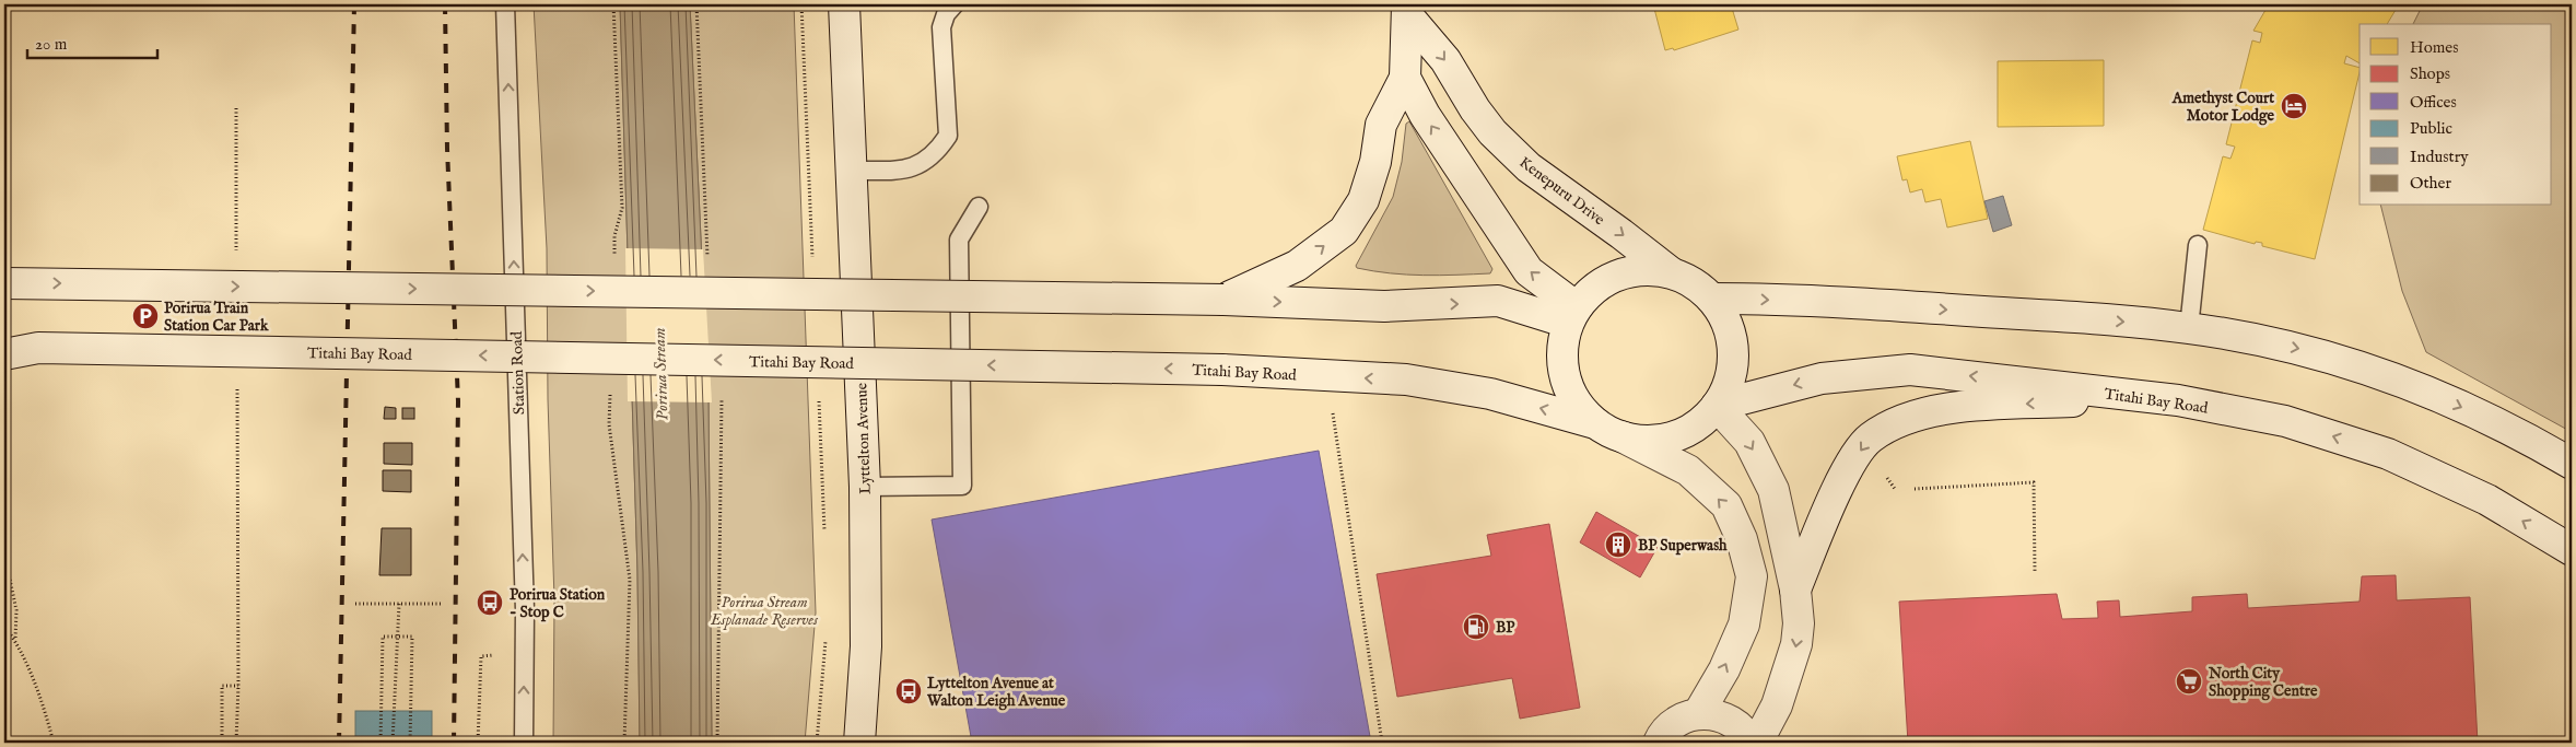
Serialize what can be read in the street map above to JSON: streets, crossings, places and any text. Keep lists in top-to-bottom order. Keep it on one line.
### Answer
{"streets":{"main road":["Kenepuru Drive","Titahi Bay Road","Lyttelton Avenue"],"lane":["Station Road"]},"crossings":[["Kenepuru Drive","Titahi Bay Road"]],"one_way":["Station Road"],"water":["Porirua Stream"],"parks":["Porirua Stream Esplanade Reserves"],"places":{"hotel":["Amethyst Court Motor Lodge"],"parking":["Porirua Train Station Car Park"],"building":["BP Superwash"],"bus stop":["Porirua Station - Stop C","Lyttelton Avenue at Walton Leigh Avenue"],"fuel station":["BP"],"supermarket":["North City Shopping Centre"]},"legend":["Homes","Shops","Offices","Public","Industry","Other"],"scale_bar":"20 m"}
